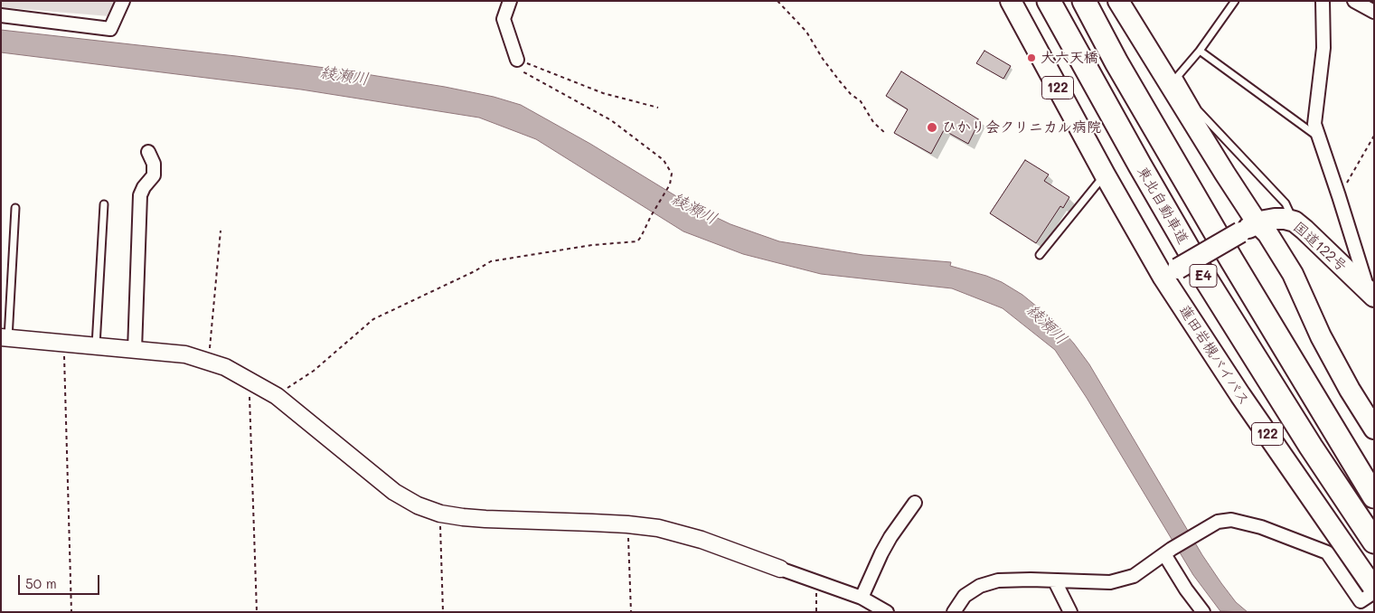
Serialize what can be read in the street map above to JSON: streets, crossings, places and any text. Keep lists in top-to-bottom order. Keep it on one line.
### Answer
{"streets":{"highway":["122","東北自動車道","国道122号","E4","蓮田岩槻バイパス"]},"water":["綾瀬川"],"places":["大六天橋","ひかり会クリニカル病院"],"scale_bar":"50 m"}
